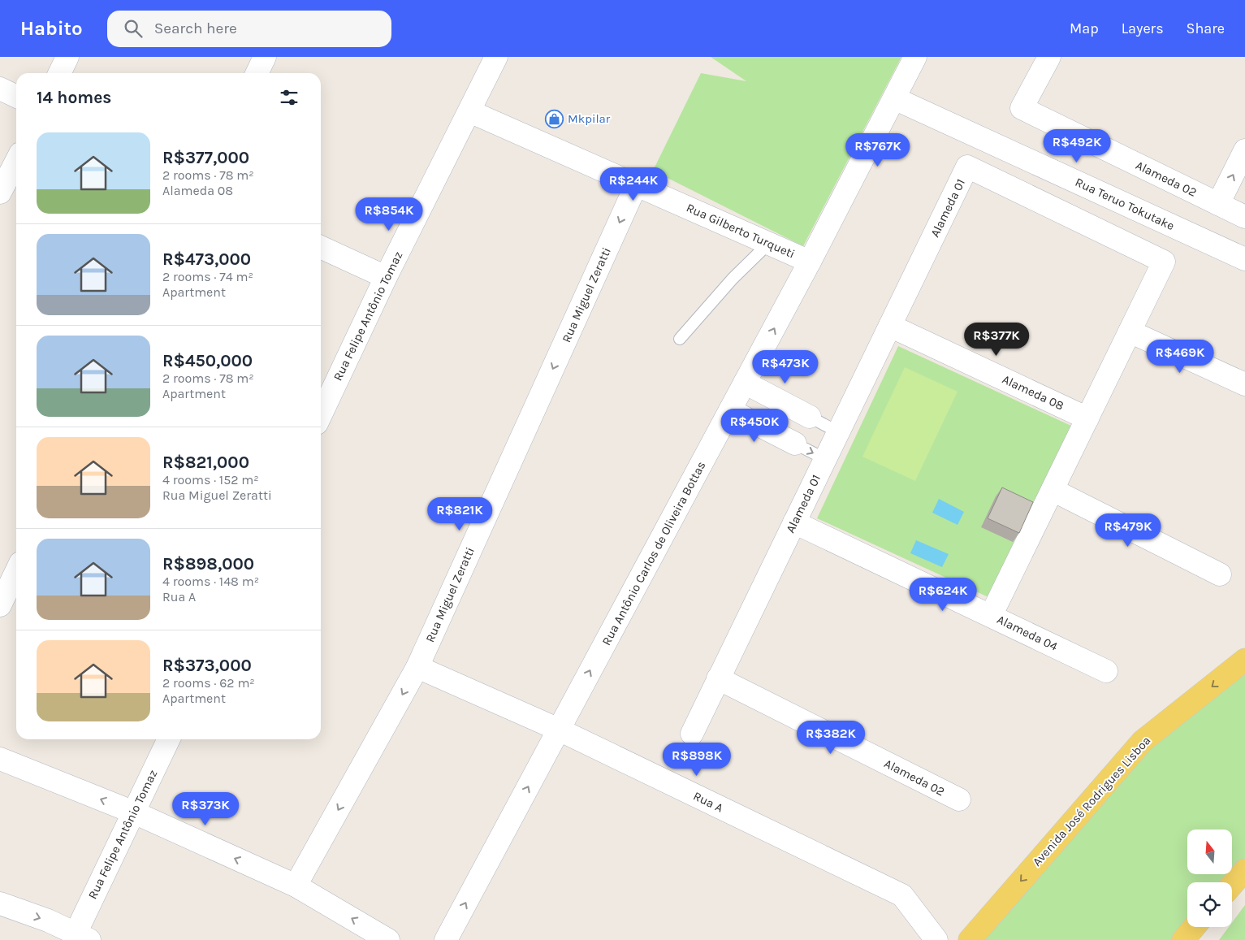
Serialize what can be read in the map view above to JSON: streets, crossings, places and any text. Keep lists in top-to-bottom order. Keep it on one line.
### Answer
{"streets":{"main road":["Avenida José Rodrigues Lisboa"],"street":["Alameda 02","Rua Teruo Tokutake","Alameda 01","Rua Gilberto Turqueti","Rua Miguel Zeratti","Rua Felipe Antônio Tomaz","Alameda 08","Rua Antônio Carlos de Oliveira Bottas","Alameda 04","Rua A"]},"crossings":[["Alameda 02","Alameda 01"],["Rua Teruo Tokutake","Rua Antônio Carlos de Oliveira Bottas"],["Alameda 01","Alameda 08"],["Alameda 01","Alameda 04"],["Rua Gilberto Turqueti","Rua Miguel Zeratti"],["Rua Gilberto Turqueti","Rua Felipe Antônio Tomaz"],["Rua Gilberto Turqueti","Rua Antônio Carlos de Oliveira Bottas"],["Rua Miguel Zeratti","Rua A"],["Rua Antônio Carlos de Oliveira Bottas","Rua A"]],"one_way":["Rua Miguel Zeratti","Rua Antônio Carlos de Oliveira Bottas","Avenida José Rodrigues Lisboa"],"places":{"shop":["Mkpilar"]},"north":"top","page":{"header":"Habito","search":"Search here","nav":["Map","Layers","Share"],"heading":"14 homes","list":[{"name":"R$377,000","note":"2 rooms · 78 m² · Alameda 08"},{"name":"R$473,000","note":"2 rooms · 74 m² · Apartment"},{"name":"R$450,000","note":"2 rooms · 78 m² · Apartment"},{"name":"R$821,000","note":"4 rooms · 152 m² · Rua Miguel Zeratti"},{"name":"R$898,000","note":"4 rooms · 148 m² · Rua A"},{"name":"R$373,000","note":"2 rooms · 62 m² · Apartment"}],"price":["R$492K","R$767K","R$244K","R$854K","R$377K","R$469K","R$473K","R$450K","R$821K","R$479K","R$624K","R$382K","R$898K","R$373K"]}}
